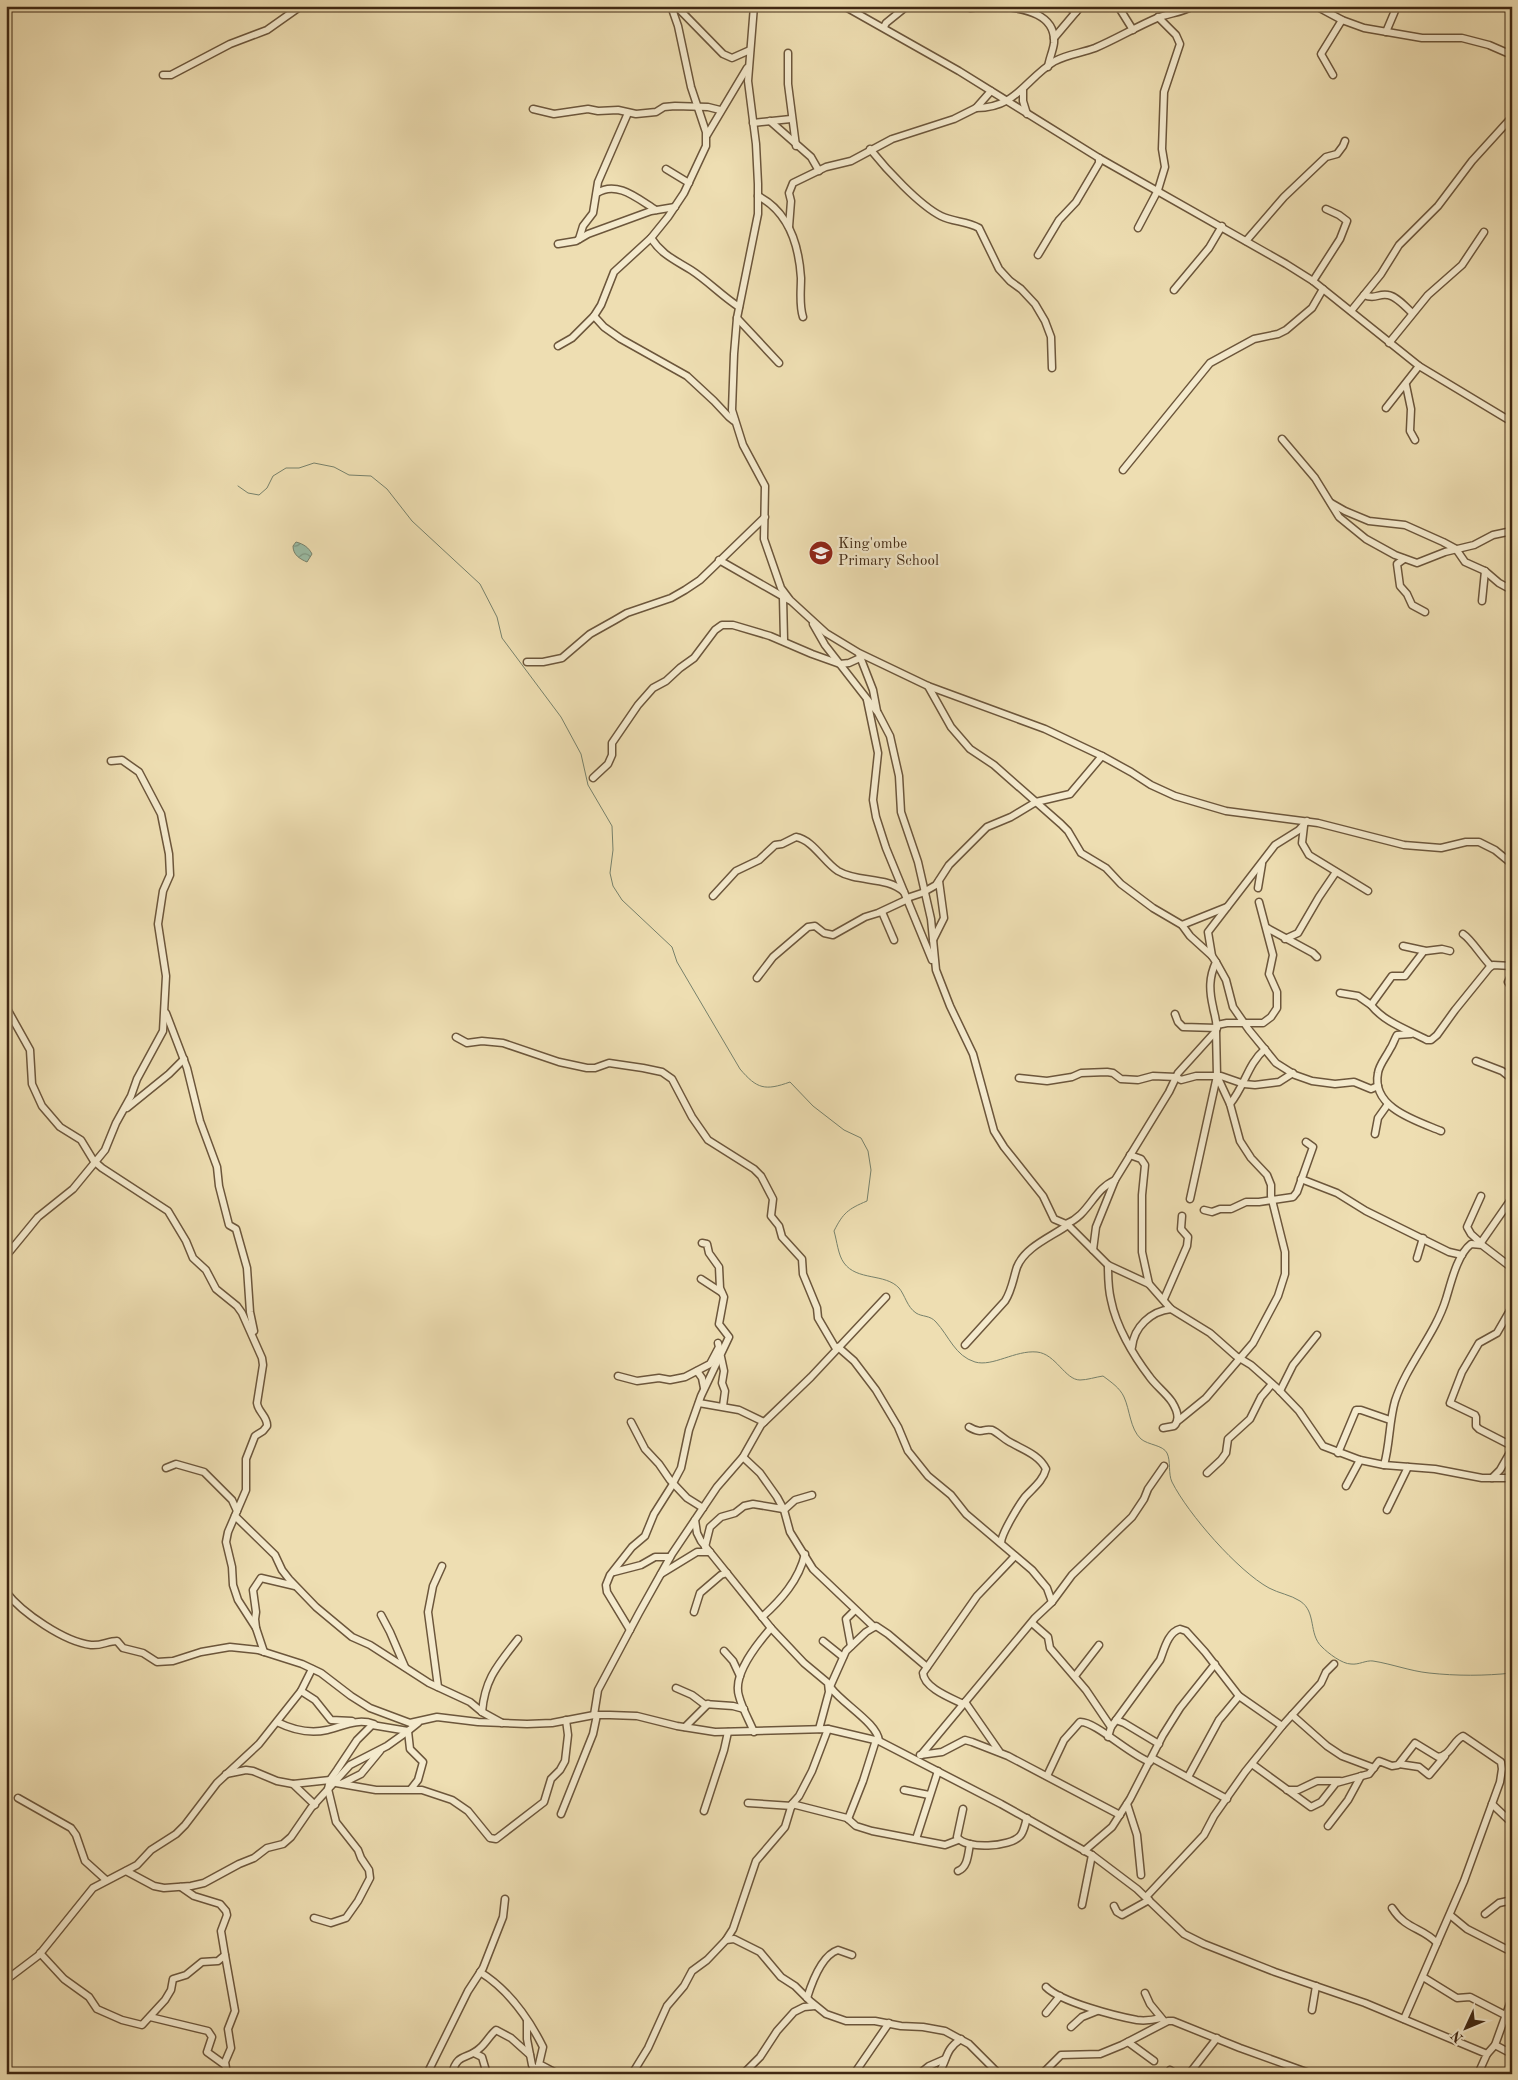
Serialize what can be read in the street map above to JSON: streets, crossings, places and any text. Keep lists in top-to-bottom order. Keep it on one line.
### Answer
{"places":{"school or university":["King'ombe Primary School"]},"north":"bottom left"}
